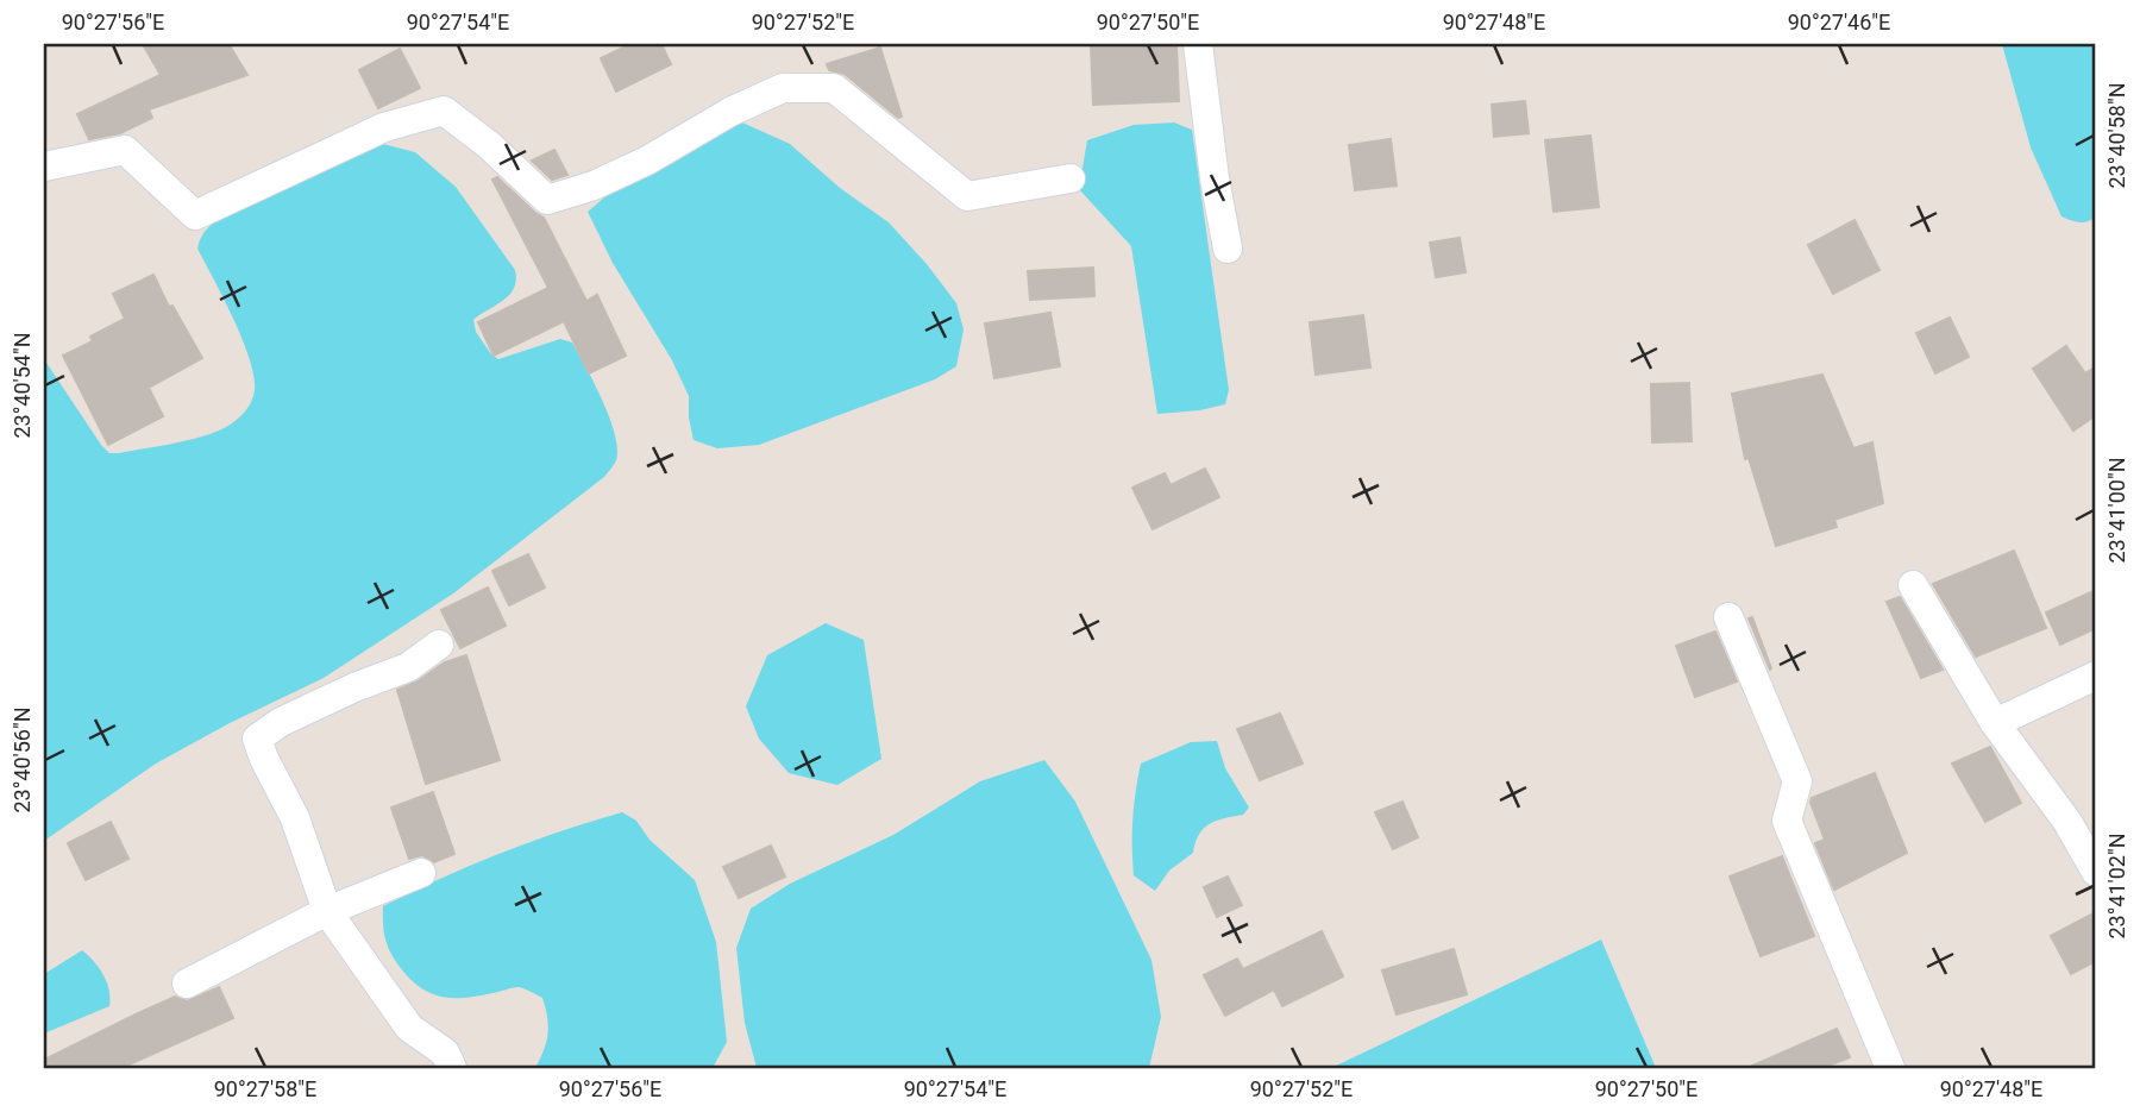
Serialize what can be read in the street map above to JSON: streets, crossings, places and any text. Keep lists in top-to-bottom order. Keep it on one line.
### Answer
{"coordinates":["90°27'56\"E","90°27'54\"E","90°27'52\"E","90°27'50\"E","90°27'48\"E","90°27'46\"E","23°40'58\"N","23°40'54\"N","23°41'00\"N","23°40'56\"N","23°41'02\"N","90°27'58\"E"]}
